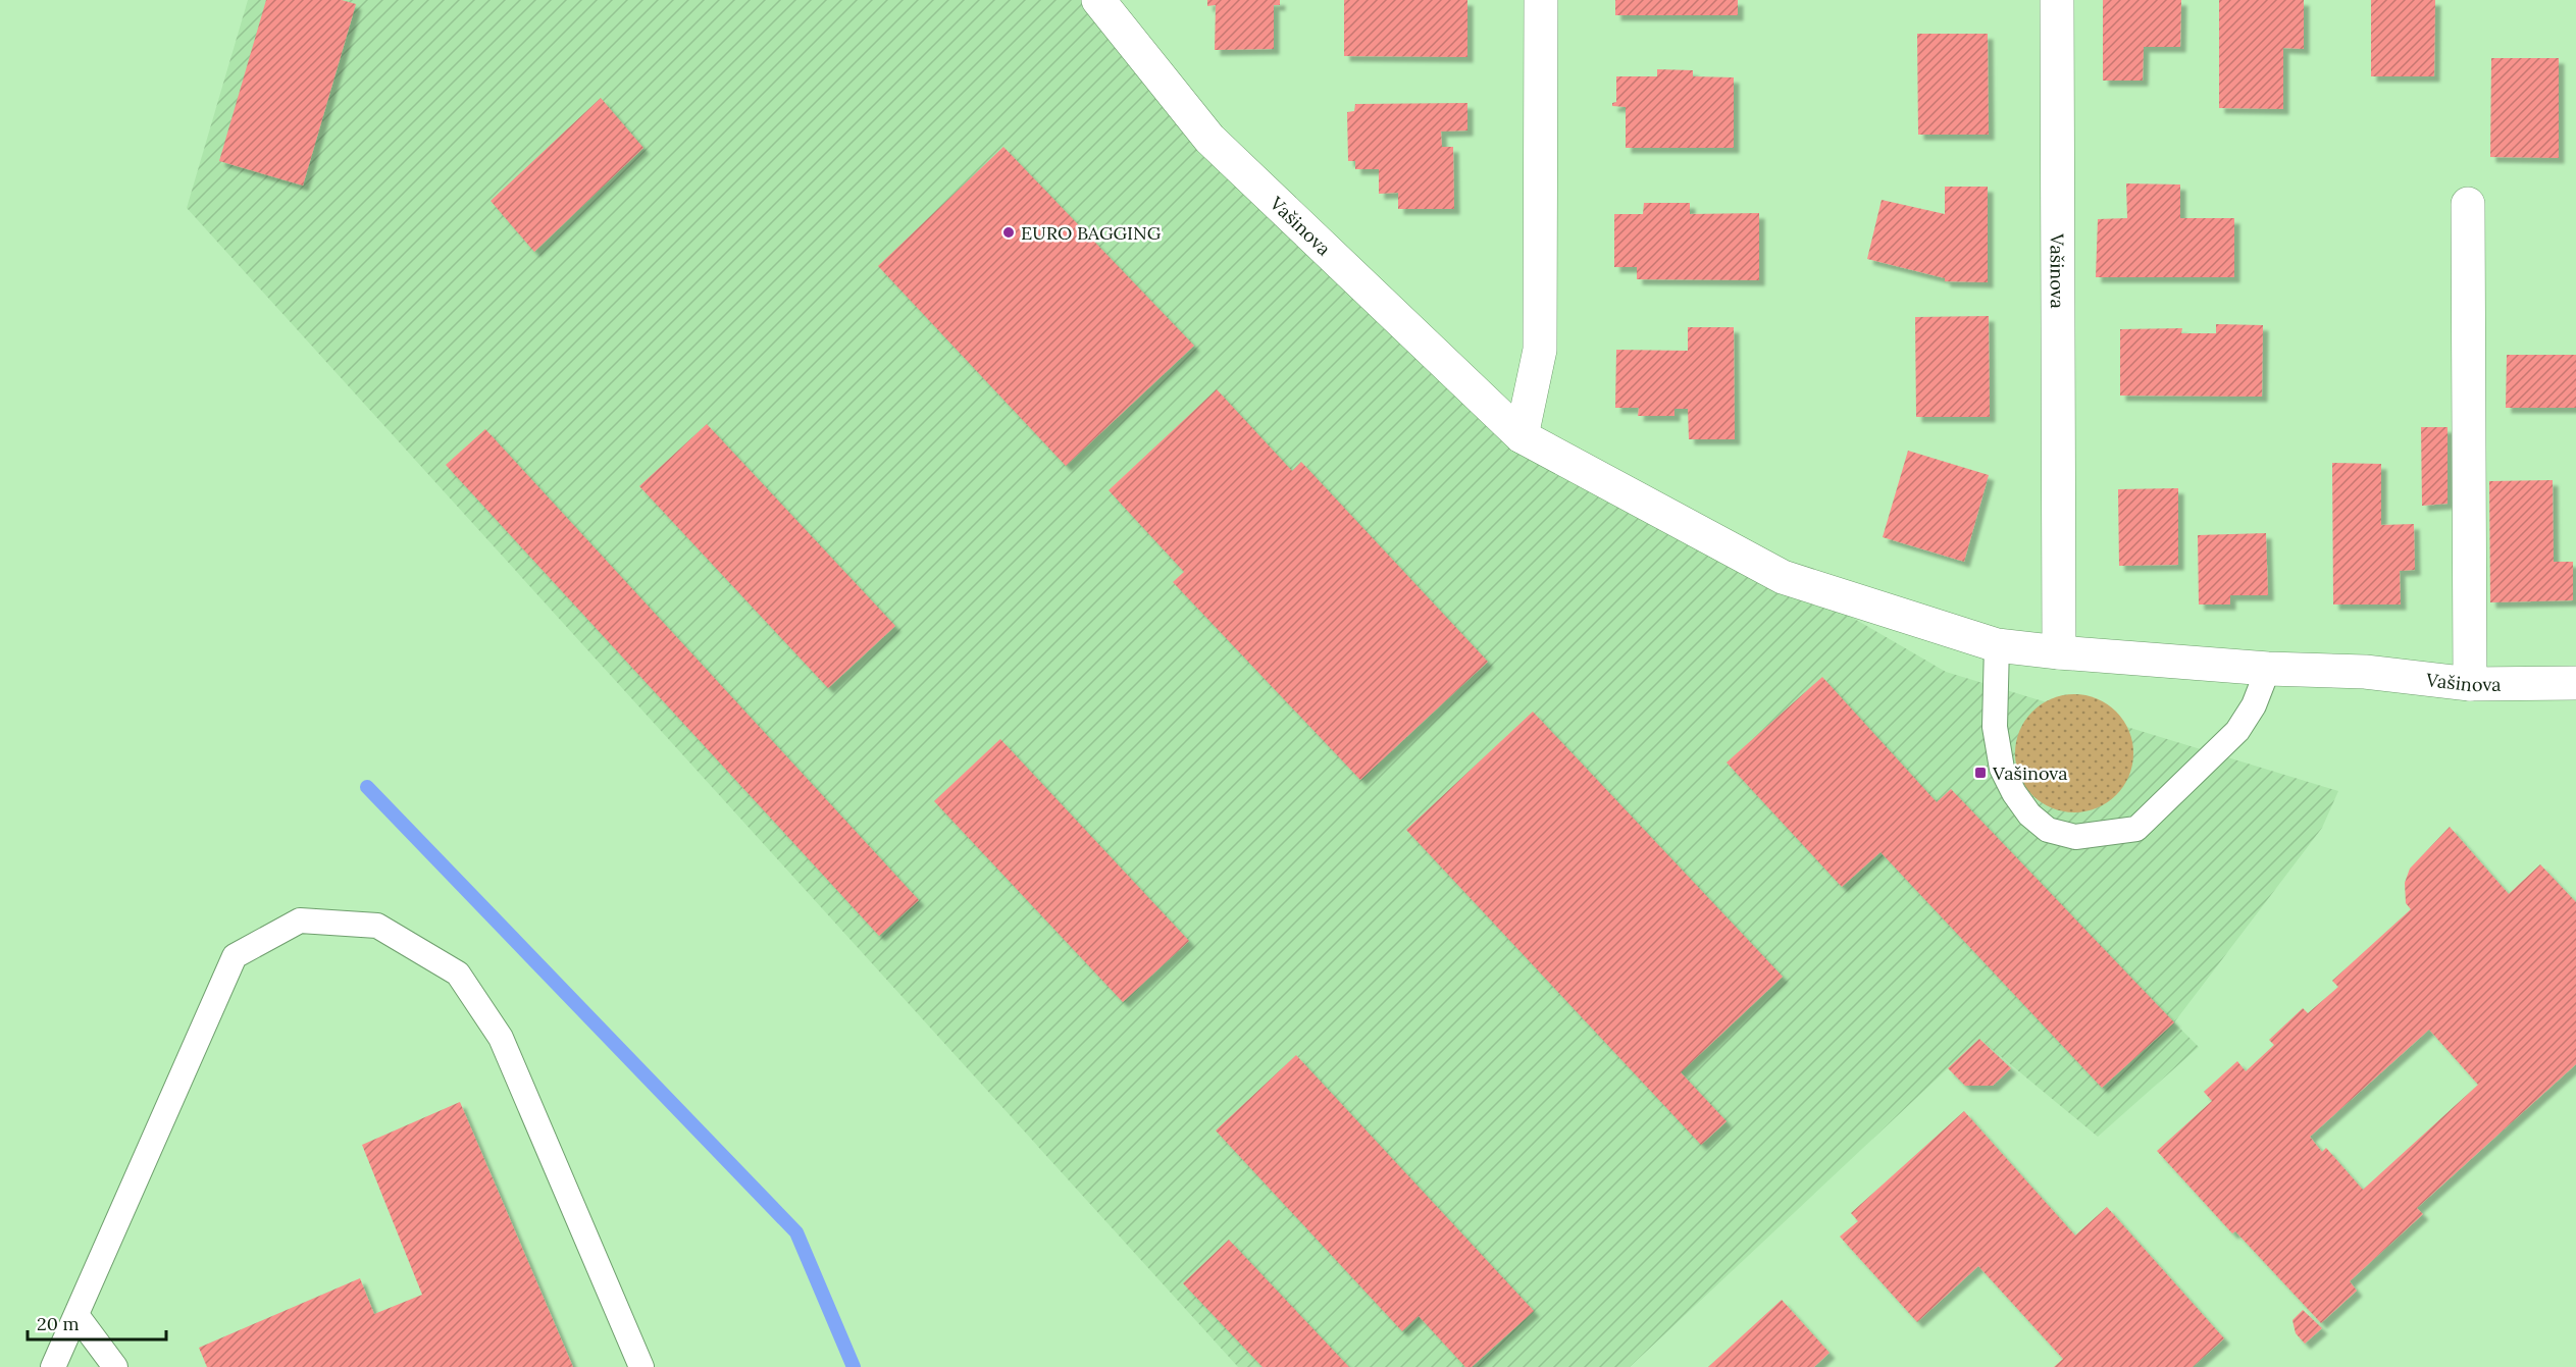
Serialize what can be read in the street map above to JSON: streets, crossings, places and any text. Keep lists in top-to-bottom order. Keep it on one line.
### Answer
{"streets":{"street":["Vašinova"]},"places":{"other":["EURO BAGGING"],"transit":["Vašinova"]},"scale_bar":"20 m"}
